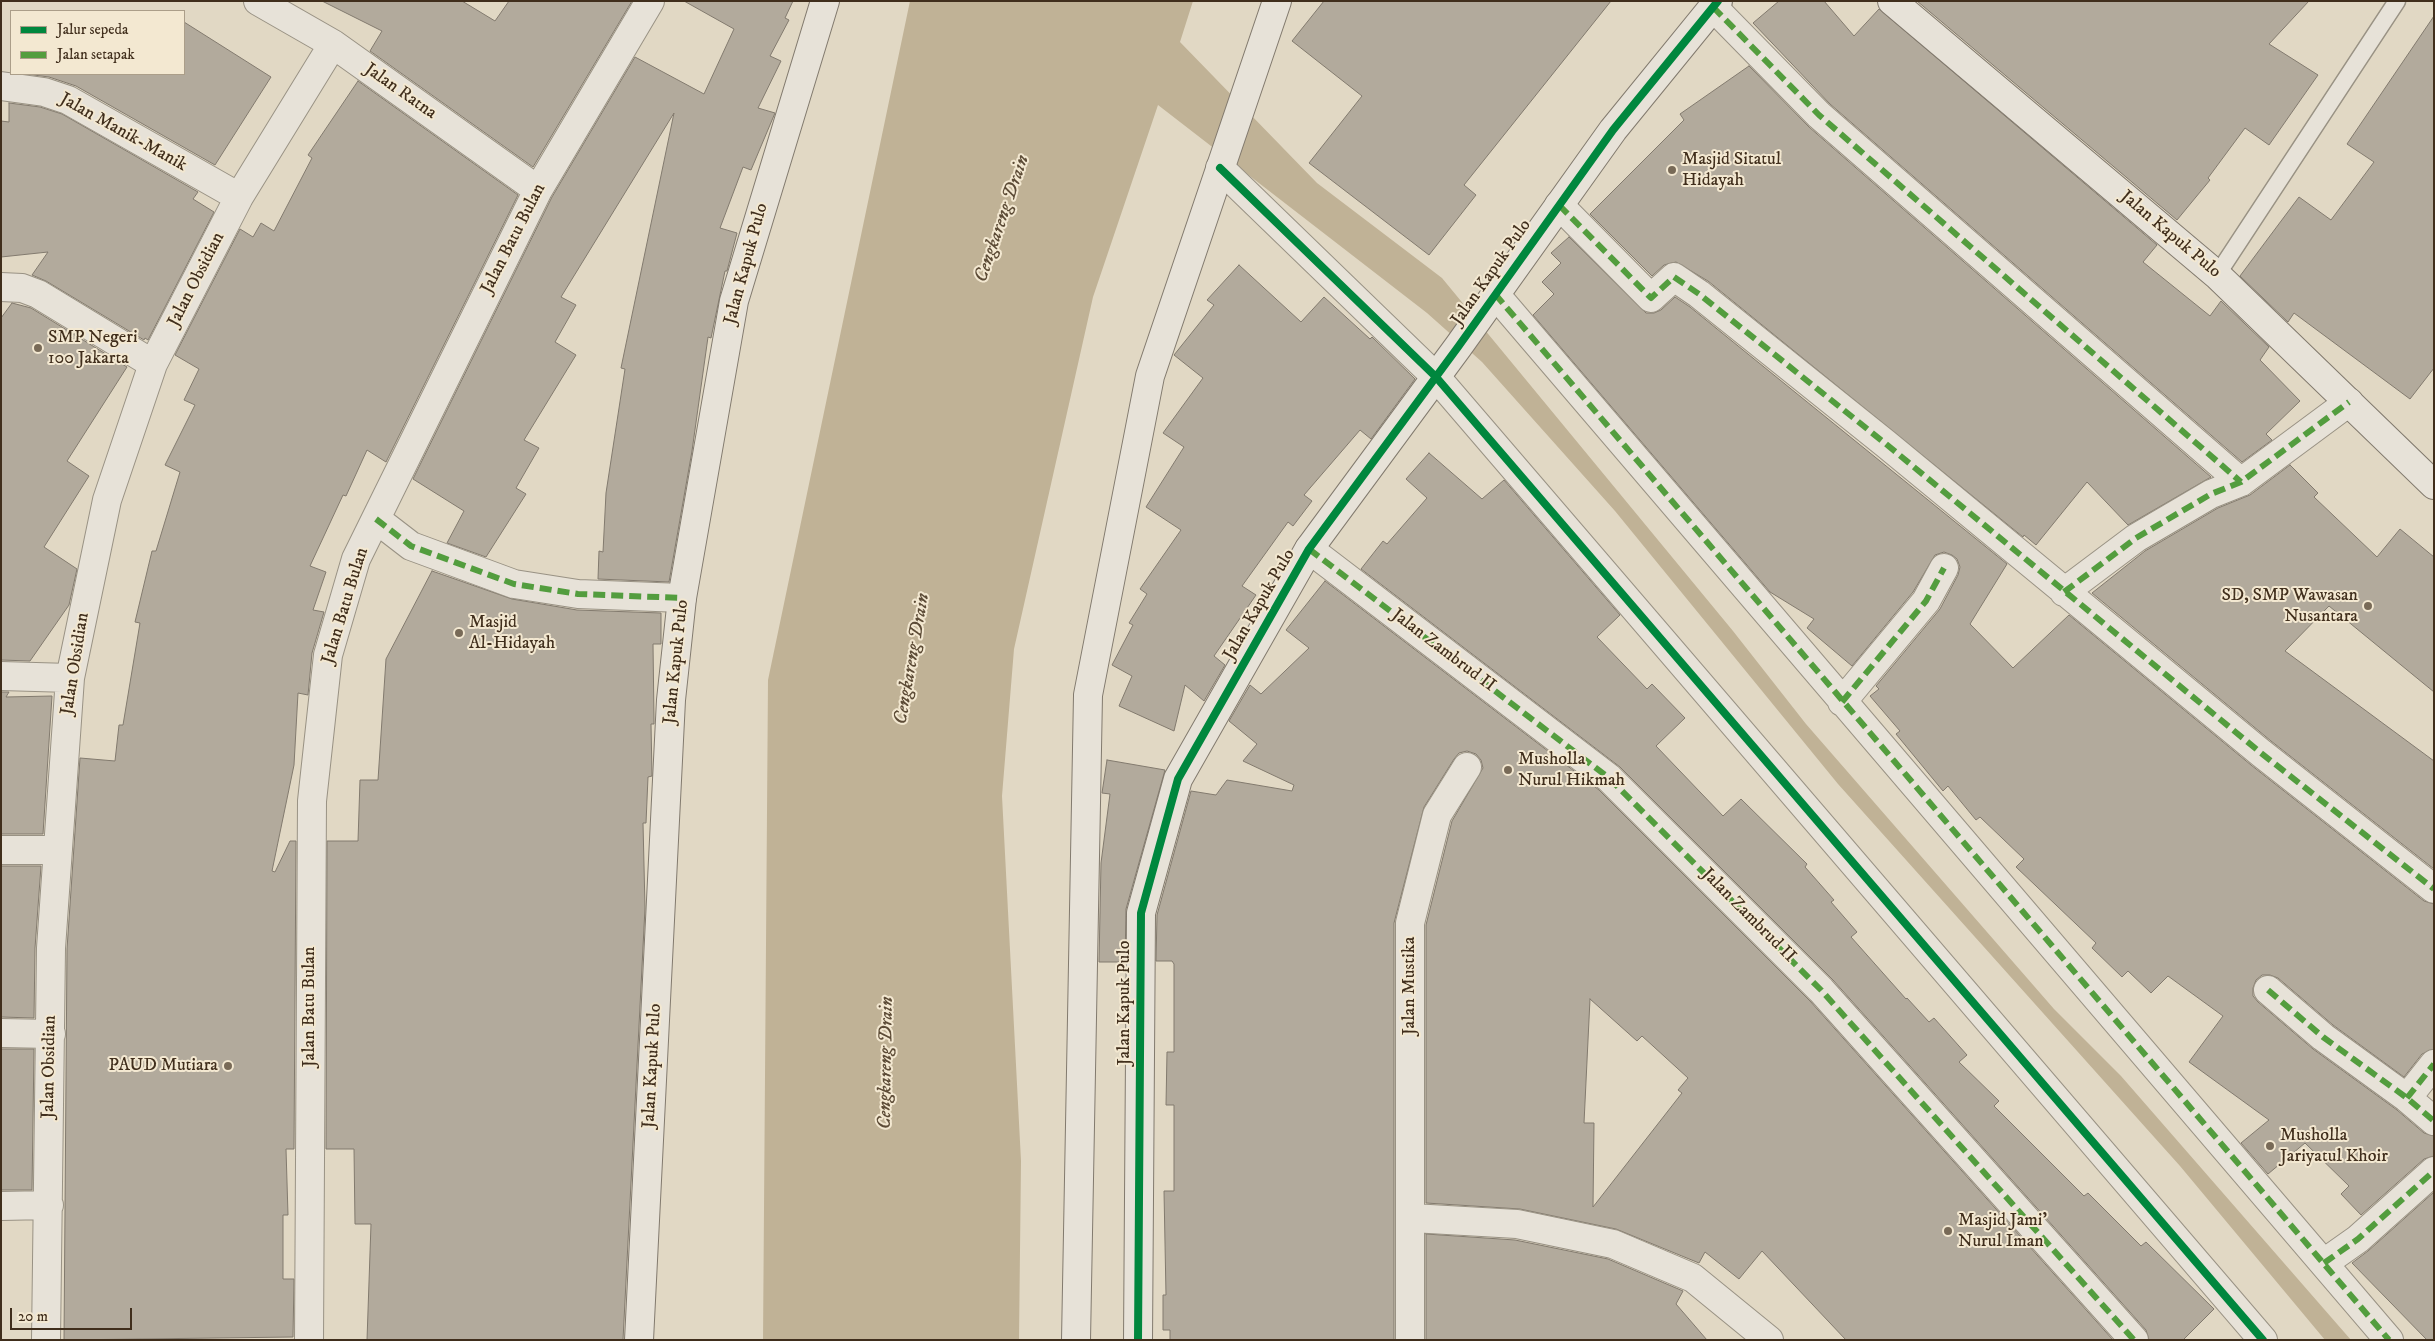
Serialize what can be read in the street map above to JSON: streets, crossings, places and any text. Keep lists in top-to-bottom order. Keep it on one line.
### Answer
{"streets":{"street":["Jalan Ratna","Jalan Manik-Manik","Jalan Kapuk Pulo","Jalan Batu Bulan","Jalan Obsidian","Jalan Zambrud II","Jalan Mustika"]},"crossings":[["Jalan Ratna","Jalan Batu Bulan"],["Jalan Ratna","Jalan Obsidian"],["Jalan Manik-Manik","Jalan Obsidian"],["Jalan Kapuk Pulo","Jalan Zambrud II"]],"water":["Cengkareng Drain"],"places":["Masjid Sitatul Hidayah","SMP Negeri 100 Jakarta","SD, SMP Wawasan Nusantara","Masjid Al-Hidayah","Musholla Nurul Hikmah","PAUD Mutiara","Musholla Jariyatul Khoir","Masjid Jami' Nurul Iman"],"legend":["Jalur sepeda","Jalan setapak"],"scale_bar":"20 m"}
